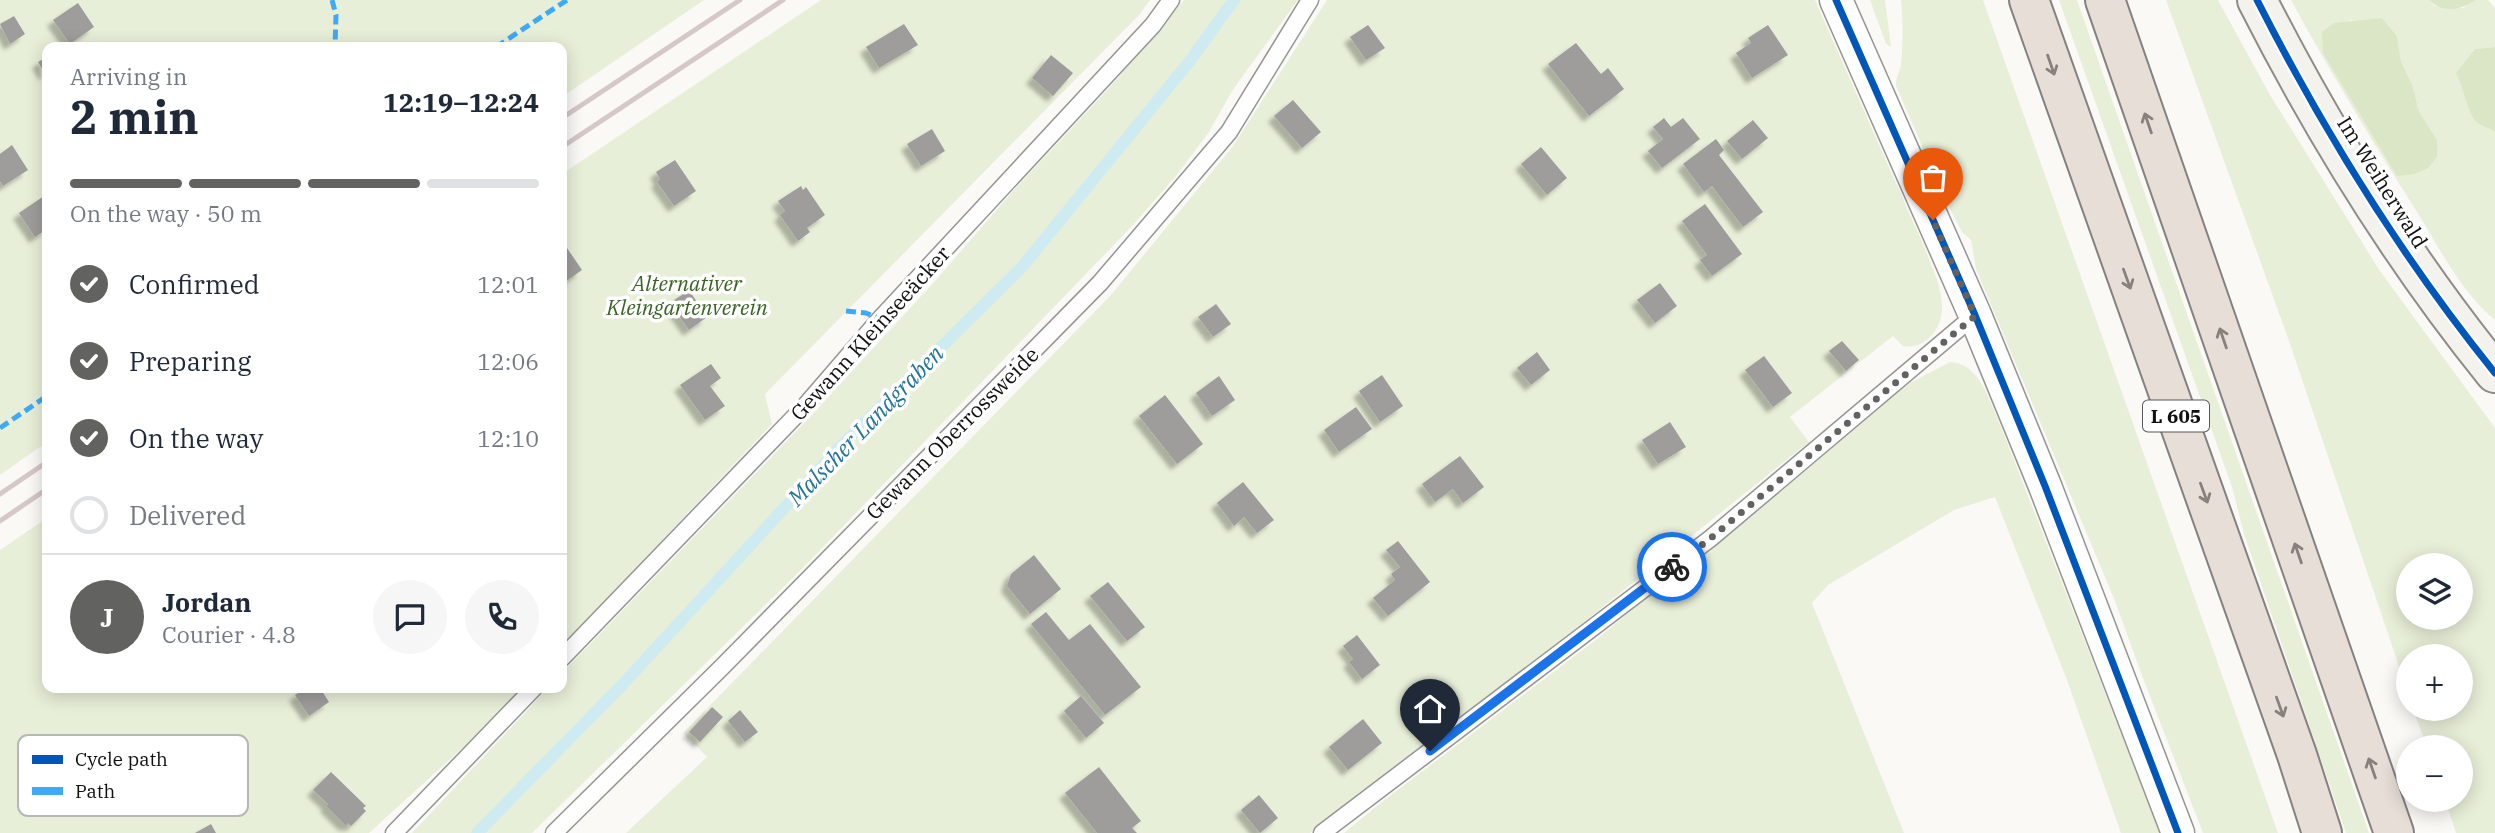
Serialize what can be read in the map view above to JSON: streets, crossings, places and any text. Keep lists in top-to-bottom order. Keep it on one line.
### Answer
{"streets":{"highway":["L 605"],"street":["Im Weiherwald"],"lane":["Gewann Kleinseeäcker","Gewann Oberrossweide"]},"water":["Malscher Landgraben"],"parks":["Alternativer Kleingartenverein"],"legend":["Cycle path","Path"],"page":{"heading":["2 min","Arriving in","12:19–12:24"],"panel":["Jordan","Courier · 4.8"],"bar":"On the way · 50 m","list":[["Confirmed","12:01"],["Preparing","12:06"],["On the way","12:10"],"Delivered"],"map_buttons":["+","−"],"round":"J"}}
